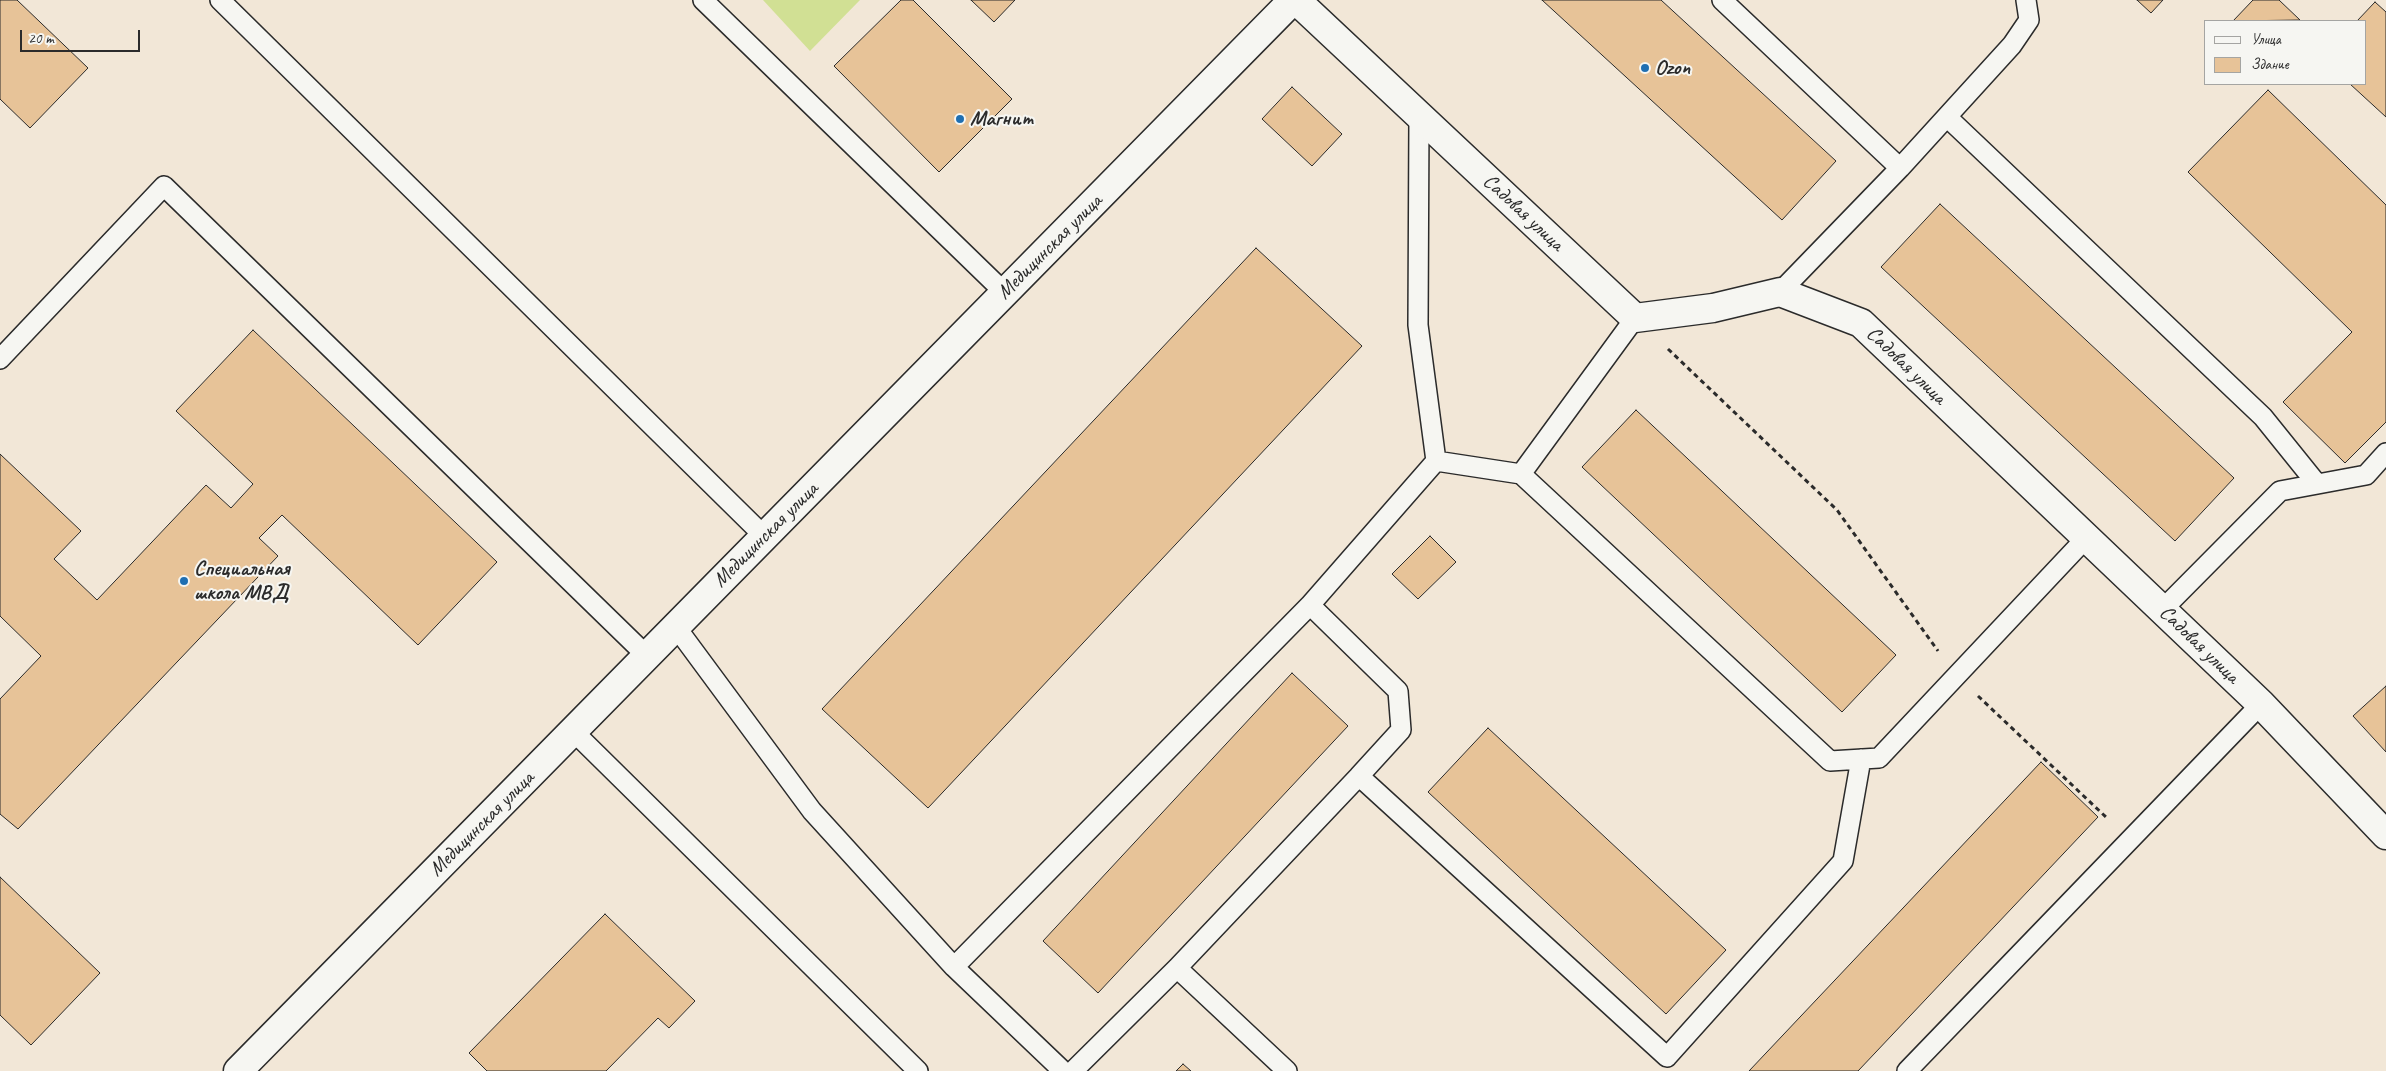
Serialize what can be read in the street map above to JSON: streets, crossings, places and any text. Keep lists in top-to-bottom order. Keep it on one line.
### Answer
{"streets":{"main road":["Садовая улица","Медицинская улица"]},"crossings":[["Садовая улица","Медицинская улица"]],"places":["Ozon","Магнит","Специальная школа МВД"],"legend":["Улица","Здание"],"scale_bar":"20 m"}
